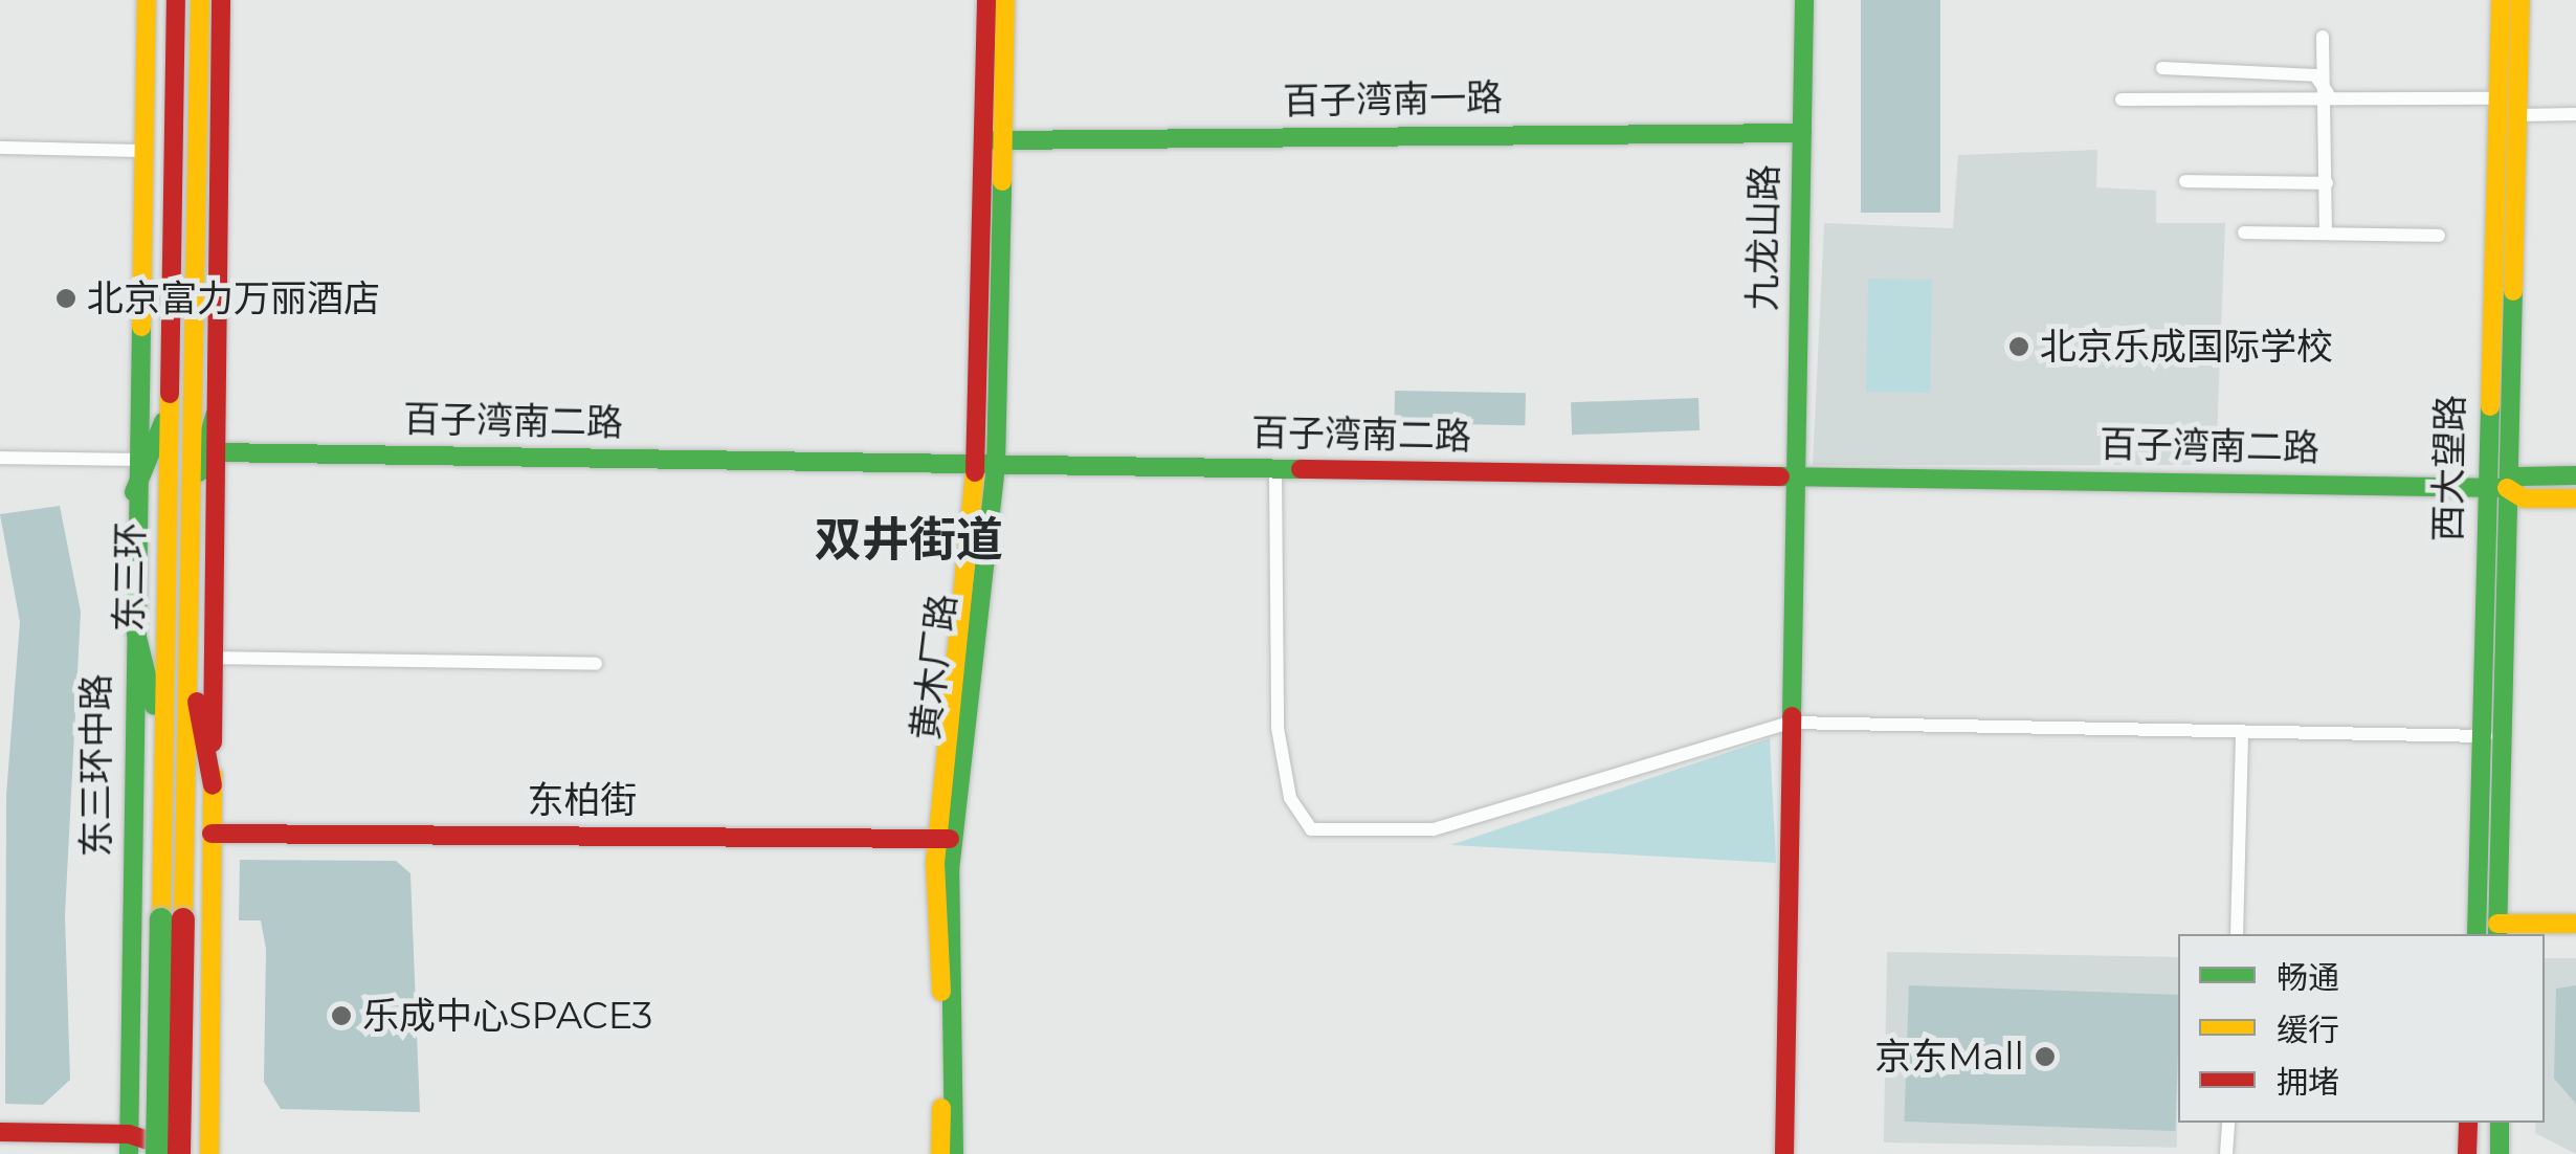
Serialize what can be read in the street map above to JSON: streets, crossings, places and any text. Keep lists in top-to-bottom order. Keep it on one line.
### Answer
{"streets":{"main road":["百子湾南一路","九龙山路","百子湾南二路","西大望路","东三环","黄木厂路","东三环中路","东柏街"]},"crossings":[["百子湾南一路","九龙山路"],["百子湾南一路","黄木厂路"],["九龙山路","百子湾南二路"],["百子湾南二路","西大望路"],["百子湾南二路","黄木厂路"],["黄木厂路","东柏街"]],"districts":["双井街道"],"places":["北京富力万丽酒店","北京乐成国际学校","乐成中心SPACE3","京东Mall"],"legend":["畅通","缓行","拥堵"]}
